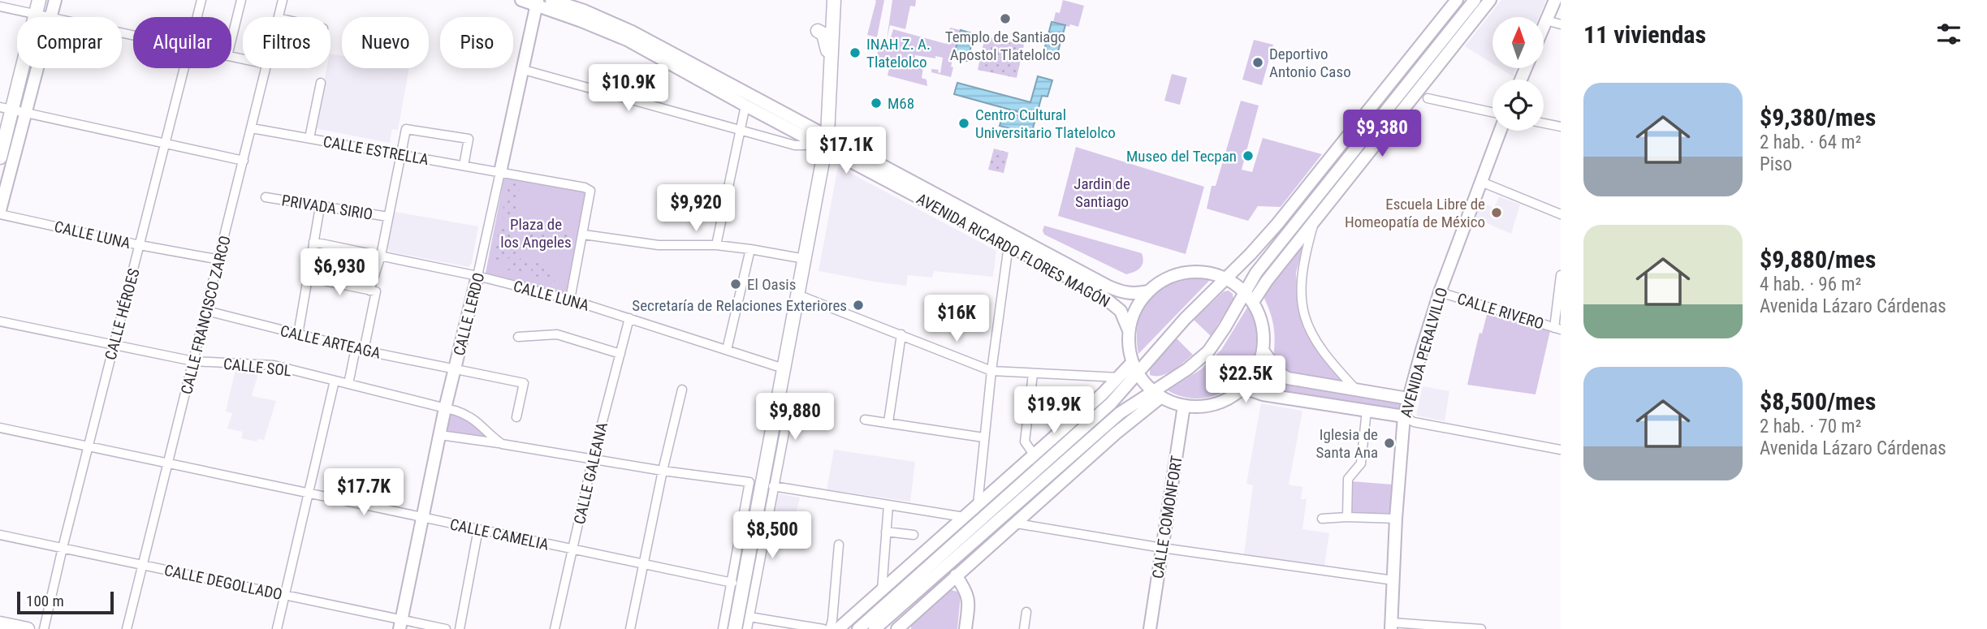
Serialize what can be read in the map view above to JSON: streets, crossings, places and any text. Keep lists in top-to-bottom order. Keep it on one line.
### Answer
{"streets":{"main road":["AVENIDA RICARDO FLORES MAGÓN","CALLE LERDO","AVENIDA PERALVILLO","CALLE COMONFORT"],"street":["CALLE ESTRELLA","PRIVADA SIRIO","CALLE LUNA","CALLE RIVERO","CALLE HÉROES","CALLE FRANCISCO ZARCO","CALLE ARTEAGA","CALLE SOL","CALLE GALEANA","CALLE CAMELIA","CALLE DEGOLLADO"]},"crossings":[["CALLE ESTRELLA","CALLE LERDO"],["CALLE ESTRELLA","CALLE FRANCISCO ZARCO"],["CALLE LUNA","CALLE HÉROES"],["CALLE LUNA","CALLE LERDO"],["CALLE LUNA","CALLE FRANCISCO ZARCO"],["CALLE LUNA","CALLE GALEANA"],["AVENIDA RICARDO FLORES MAGÓN","CALLE LERDO"],["CALLE RIVERO","AVENIDA PERALVILLO"],["CALLE HÉROES","CALLE SOL"],["CALLE HÉROES","CALLE CAMELIA"],["CALLE HÉROES","CALLE DEGOLLADO"],["CALLE LERDO","CALLE ARTEAGA"],["CALLE LERDO","CALLE SOL"],["CALLE LERDO","CALLE CAMELIA"],["CALLE LERDO","CALLE DEGOLLADO"],["CALLE FRANCISCO ZARCO","CALLE ARTEAGA"],["CALLE FRANCISCO ZARCO","CALLE SOL"],["CALLE FRANCISCO ZARCO","CALLE CAMELIA"],["CALLE FRANCISCO ZARCO","CALLE DEGOLLADO"],["CALLE GALEANA","CALLE CAMELIA"]],"parks":["Jardin de Santiago","Plaza de los Angeles"],"places":["Templo de Santiago Apostol Tlatelolco","INAH Z. A. Tlatelolco","Deportivo Antonio Caso","M68","Centro Cultural Universitario Tlatelolco","Museo del Tecpan","Escuela Libre de Homeopatía de México","El Oasis","Secretaría de Relaciones Exteriores","Iglesia de Santa Ana"],"scale_bar":"100 m","north":"top","page":{"heading":"11 viviendas","chip":["Comprar","Alquilar","Filtros","Nuevo","Piso"],"price":["$10.9K","$9,380","$17.1K","$9,920","$6,930","$16K","$22.5K","$19.9K","$9,880","$17.7K","$8,500"],"list":[{"name":"$9,380/mes","note":"2 hab. · 64 m² · Piso"},{"name":"$9,880/mes","note":"4 hab. · 96 m² · Avenida Lázaro Cárdenas"},{"name":"$8,500/mes","note":"2 hab. · 70 m² · Avenida Lázaro Cárdenas"}],"scale":"100 m"}}
